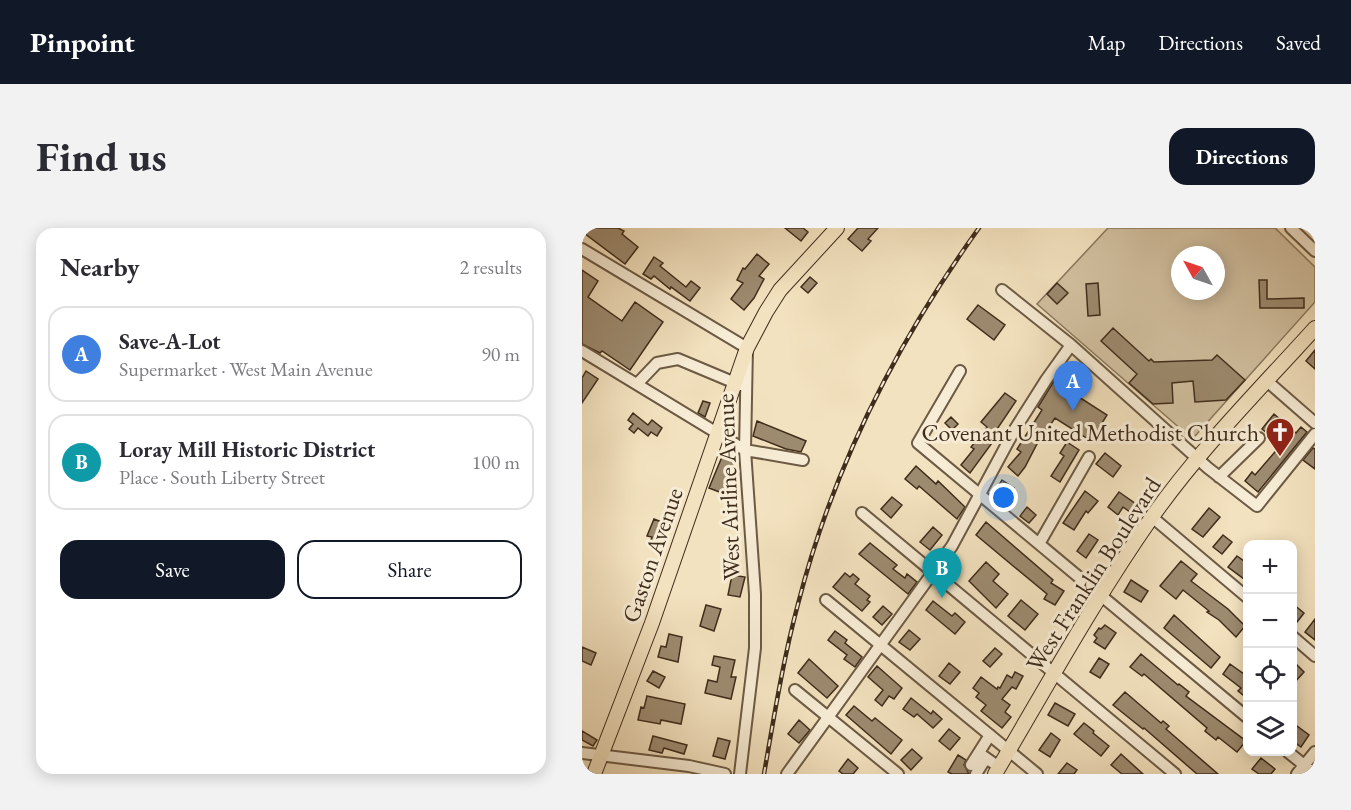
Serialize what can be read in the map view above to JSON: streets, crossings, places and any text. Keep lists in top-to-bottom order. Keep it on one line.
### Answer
{"streets":{"main road":["Gaston Avenue","West Franklin Boulevard"],"street":["West Airline Avenue"]},"crossings":[["West Airline Avenue","Gaston Avenue"]],"places":{"church":["Covenant United Methodist Church"]},"north":"top left","page":{"header":"Pinpoint","nav":["Map","Directions","Saved"],"buttons":["Directions",["Save","Share"]],"title":"Find us","heading":["Nearby","2 results"],"list":[{"mark":"A","name":"Save-A-Lot","note":"Supermarket · West Main Avenue","value":"90 m"},{"mark":"B","name":"Loray Mill Historic District","note":"Place · South Liberty Street","value":"100 m"}],"pins":["A","B"],"map_buttons":["+","−"]}}
